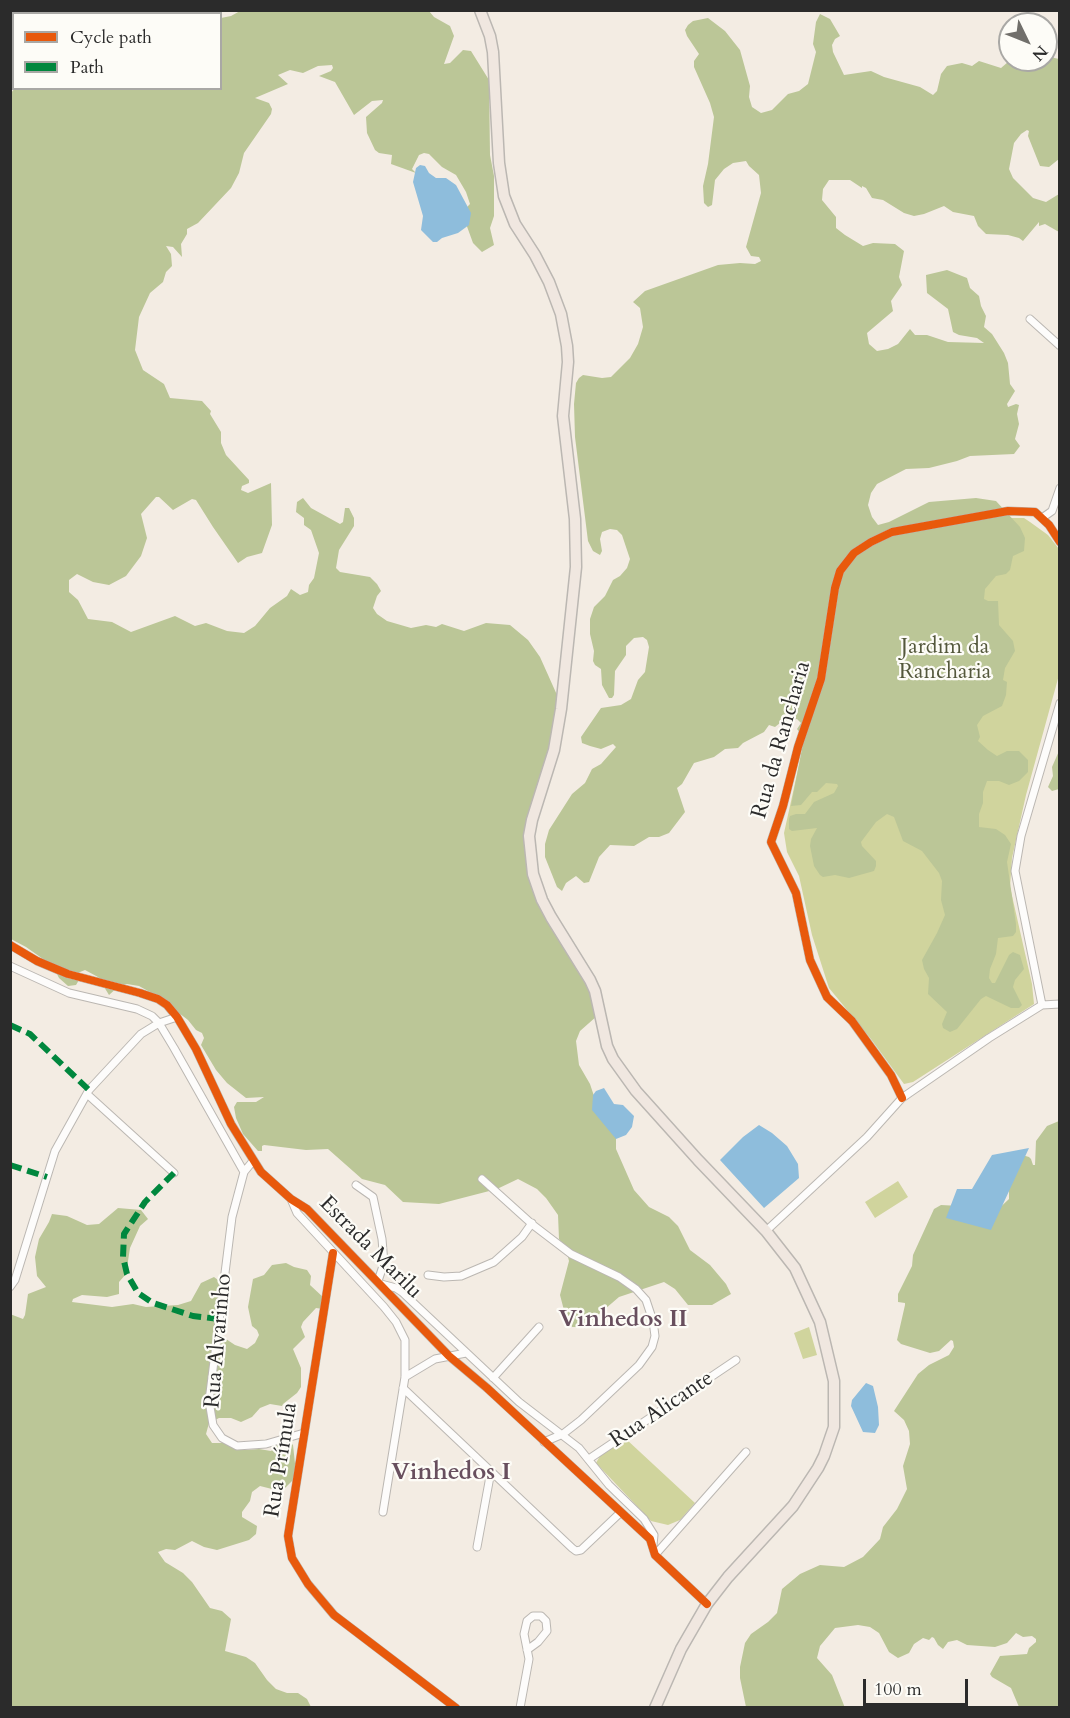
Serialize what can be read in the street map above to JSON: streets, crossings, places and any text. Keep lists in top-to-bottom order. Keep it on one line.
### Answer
{"streets":{"street":["Rua da Rancharia","Estrada Marilu","Rua Alvarinho","Rua Alicante","Rua Prímula"]},"crossings":[["Estrada Marilu","Rua Alvarinho"],["Rua Alvarinho","Rua Prímula"]],"districts":["Vinhedos II","Vinhedos I"],"parks":["Jardim da Rancharia"],"legend":["Cycle path","Path"],"scale_bar":"100 m","north":"bottom right"}
